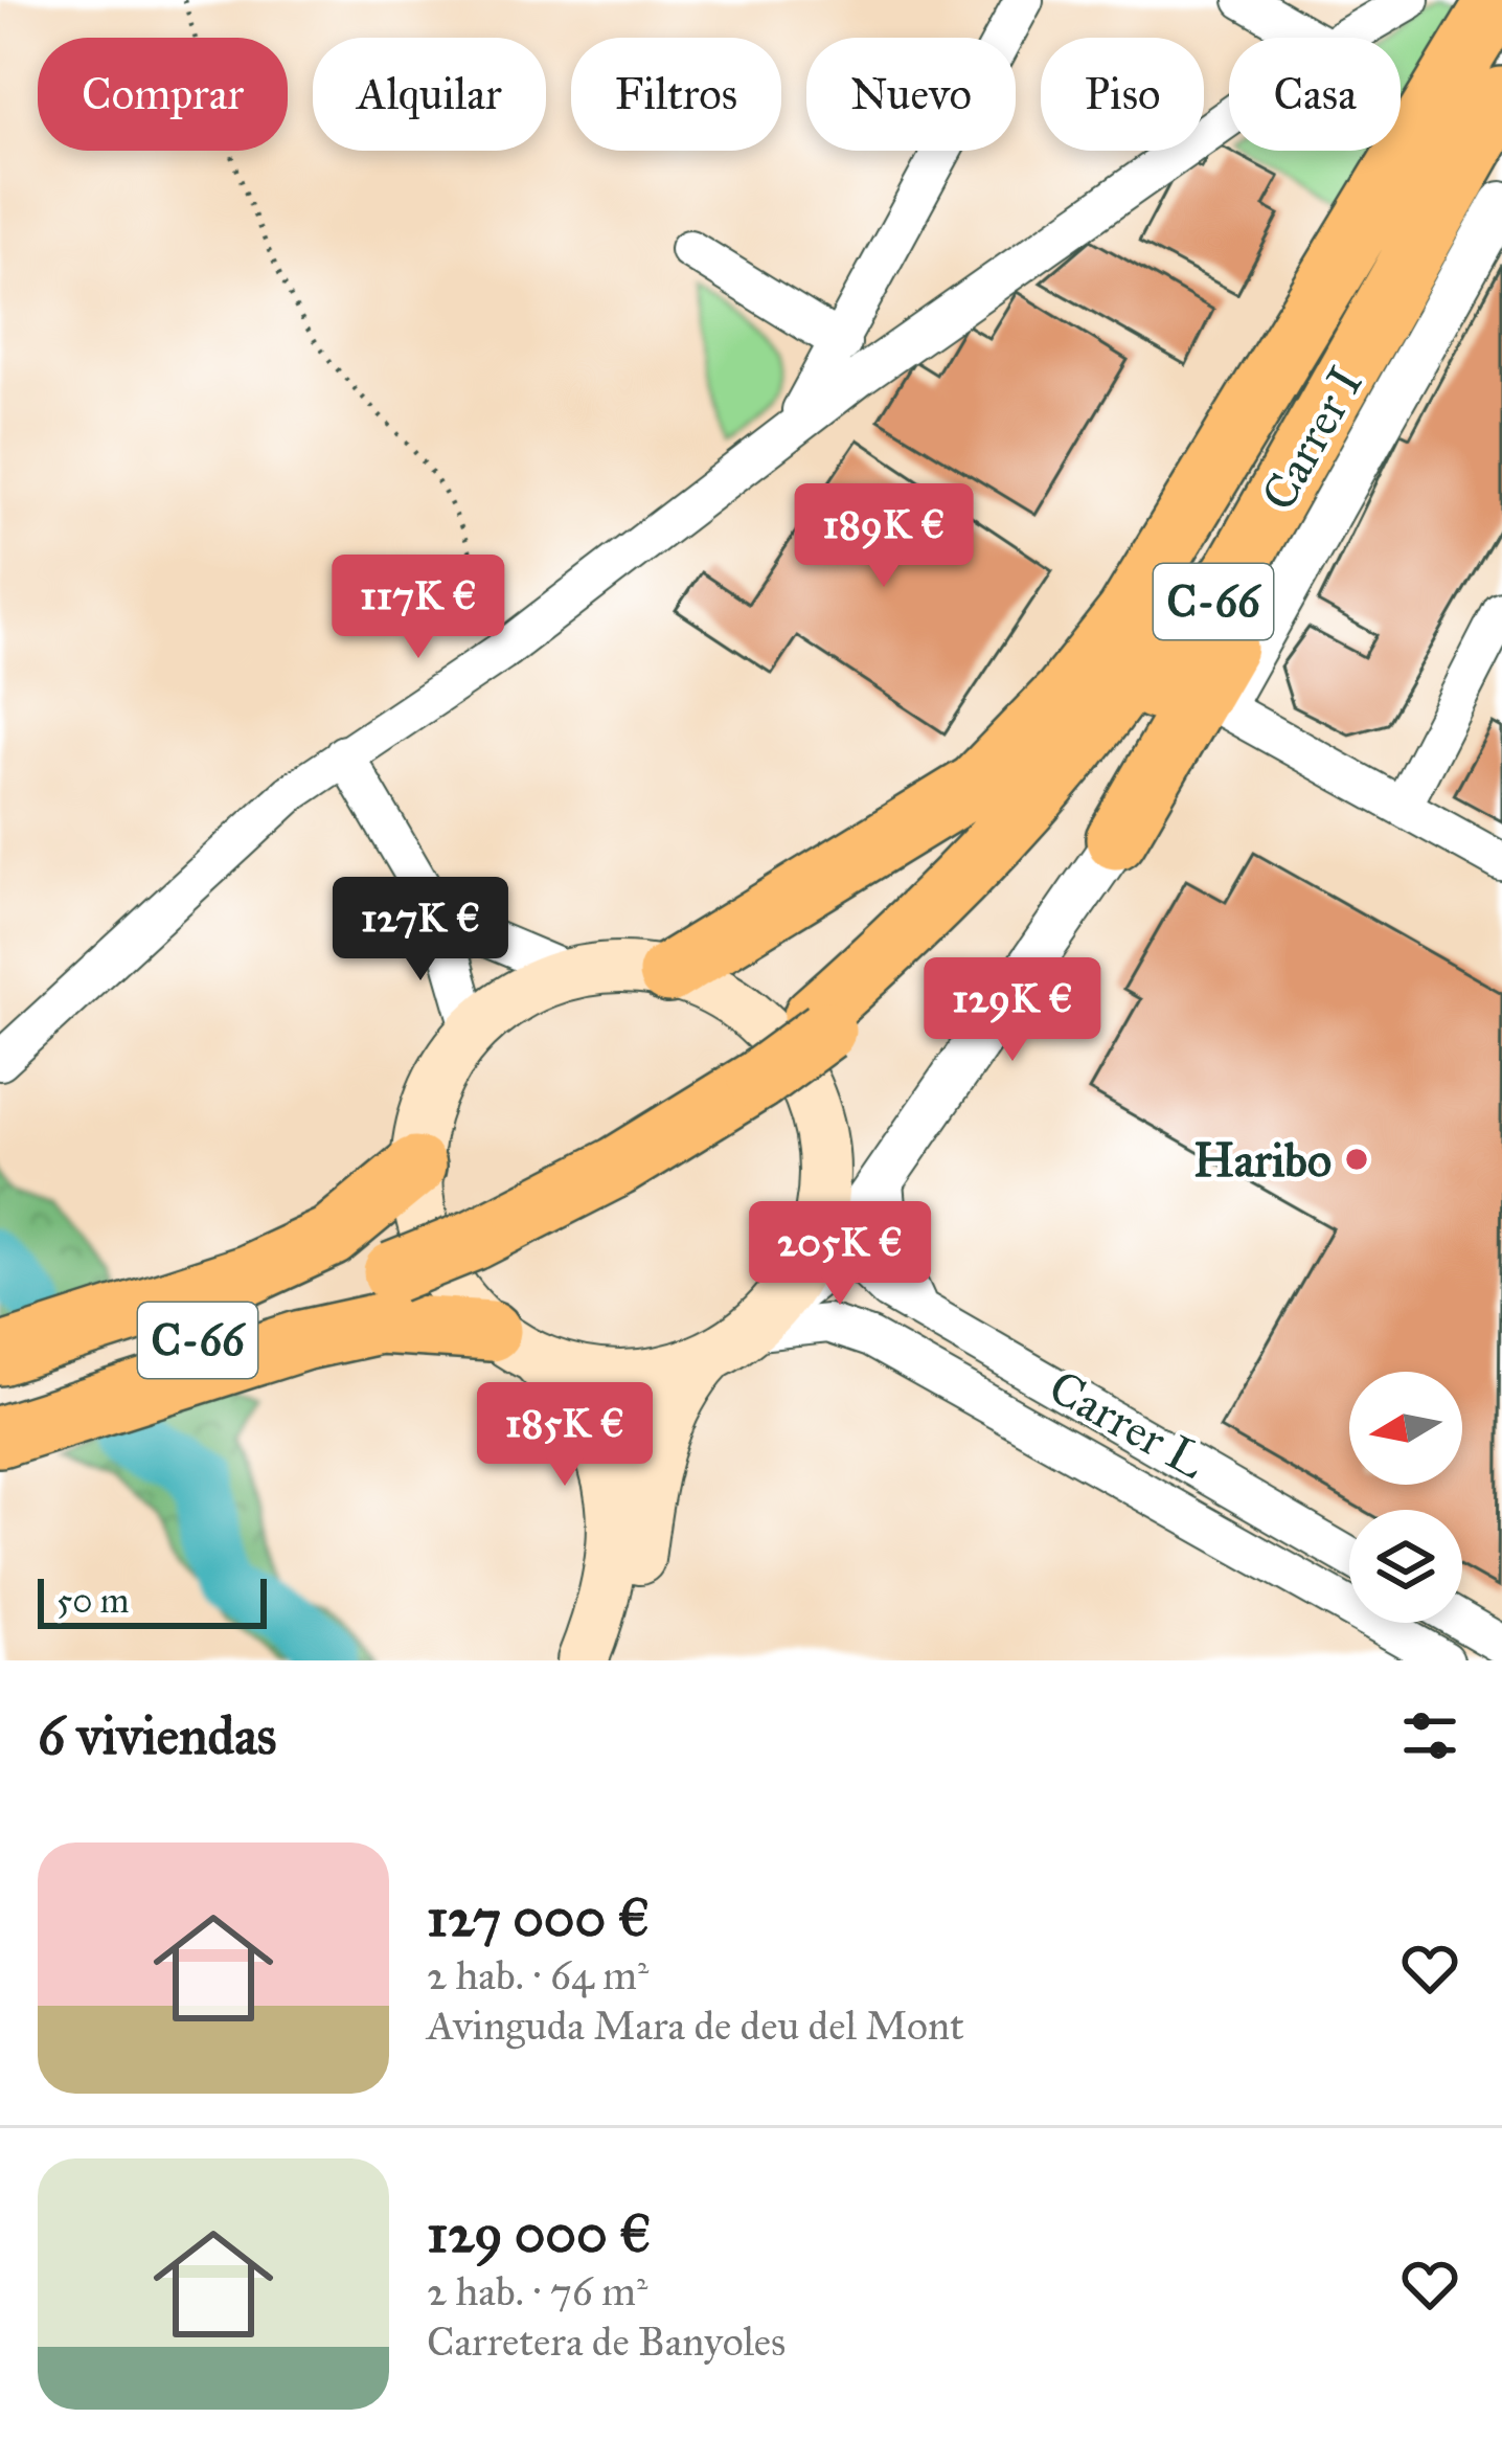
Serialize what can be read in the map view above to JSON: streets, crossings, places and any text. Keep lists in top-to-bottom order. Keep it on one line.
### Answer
{"streets":{"highway":["C-66"],"street":["Carrer I","Carrer L"]},"crossings":[["Carrer I","Carrer L"]],"places":["Haribo"],"scale_bar":"50 m","north":"left","page":{"chip":["Comprar","Alquilar","Filtros","Nuevo","Piso","Casa"],"price":["189K €","117K €","127K €","129K €","205K €","185K €"],"scale":"50 m","heading":"6 viviendas","list":[{"name":"127 000 €","note":"2 hab. · 64 m² · Avinguda Mara de deu del Mont"},{"name":"129 000 €","note":"2 hab. · 76 m² · Carretera de Banyoles"}]}}
